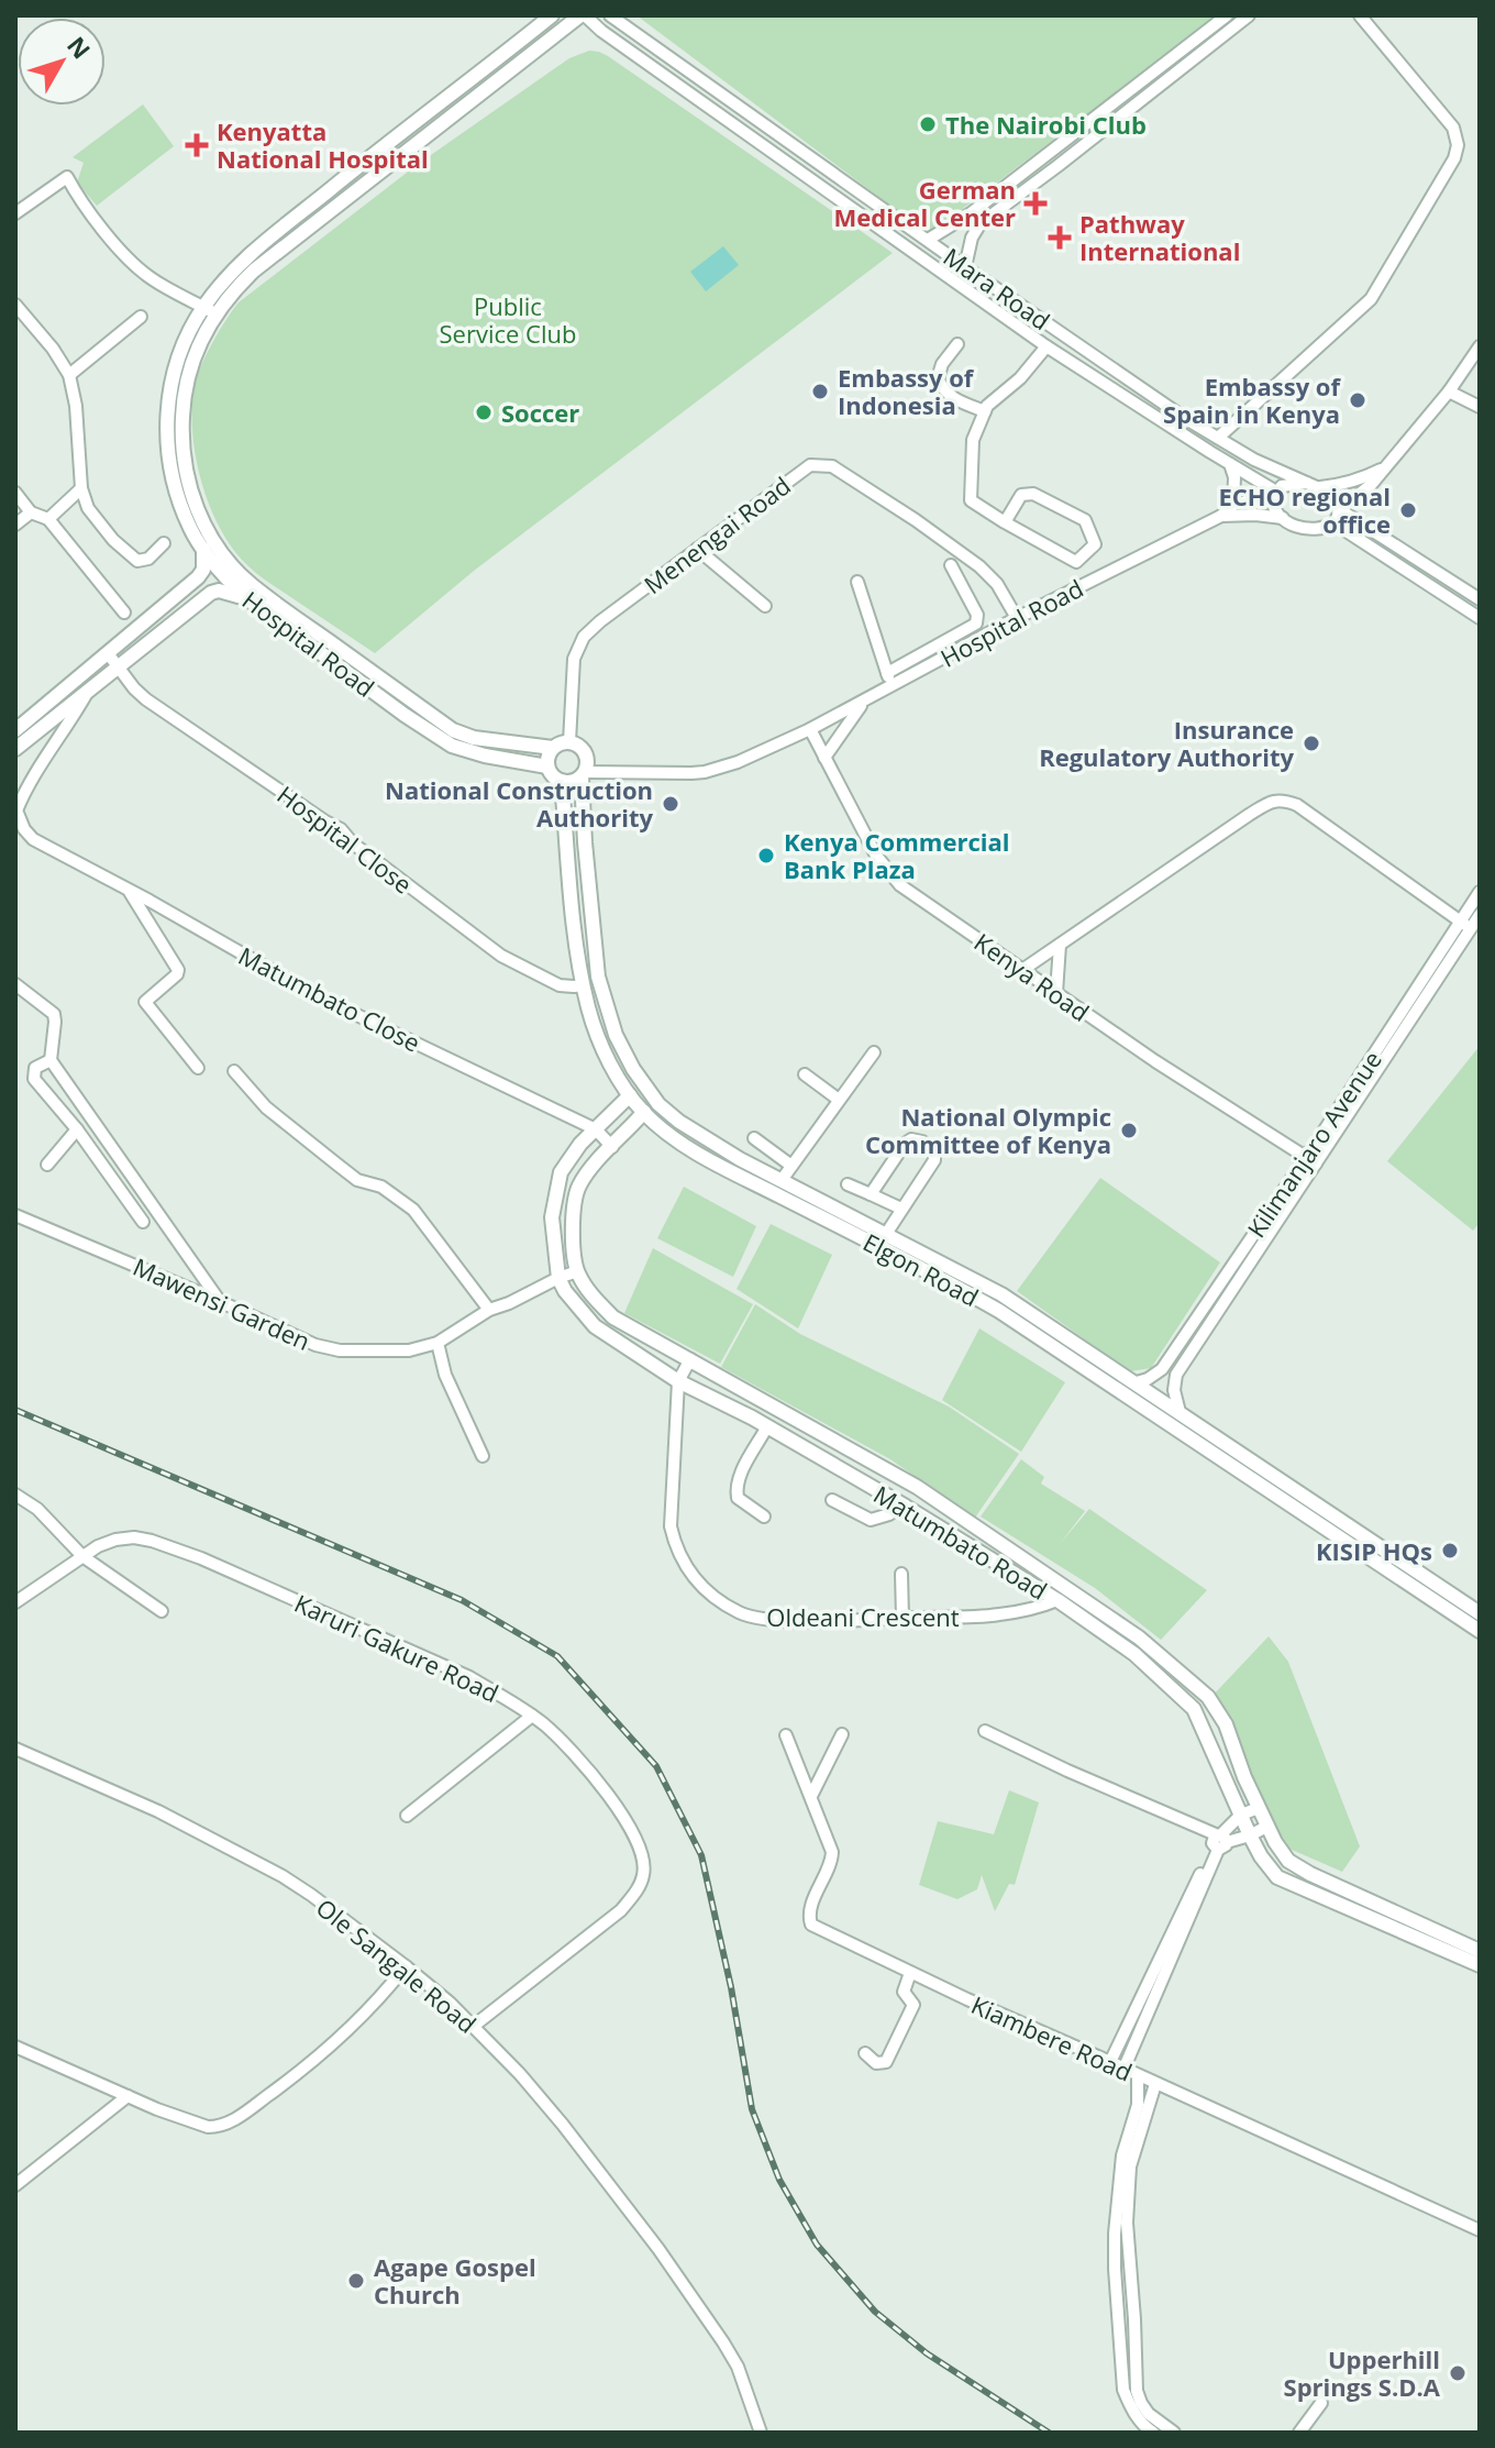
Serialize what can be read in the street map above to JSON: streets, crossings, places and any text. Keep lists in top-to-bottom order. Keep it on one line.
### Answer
{"streets":{"street":["Mara Road","Menengai Road","Hospital Road","Hospital Close","Kenya Road","Matumbato Close","Kilimanjaro Avenue","Elgon Road","Mawensi Garden","Matumbato Road","Oldeani Crescent","Karuri Gakure Road","Ole Sangale Road","Kiambere Road"]},"crossings":[["Mara Road","Hospital Road"],["Menengai Road","Hospital Road"],["Menengai Road","Elgon Road"],["Hospital Road","Kenya Road"],["Hospital Road","Elgon Road"],["Hospital Close","Elgon Road"],["Kenya Road","Kilimanjaro Avenue"],["Matumbato Close","Matumbato Road"],["Kilimanjaro Avenue","Elgon Road"],["Elgon Road","Matumbato Road"],["Mawensi Garden","Matumbato Road"],["Matumbato Road","Oldeani Crescent"],["Karuri Gakure Road","Ole Sangale Road"]],"parks":["Public Service Club"],"places":{"other":["The Nairobi Club","Embassy of Indonesia","Embassy of Spain in Kenya","Soccer","ECHO regional office","Insurance Regulatory Authority","National Construction Authority","Kenya Commercial Bank Plaza","National Olympic Committee of Kenya","KISIP HQs","Agape Gospel Church","Upperhill Springs S.D.A"],"health":["Kenyatta National Hospital","German Medical Center","Pathway International"]},"north":"top right"}
